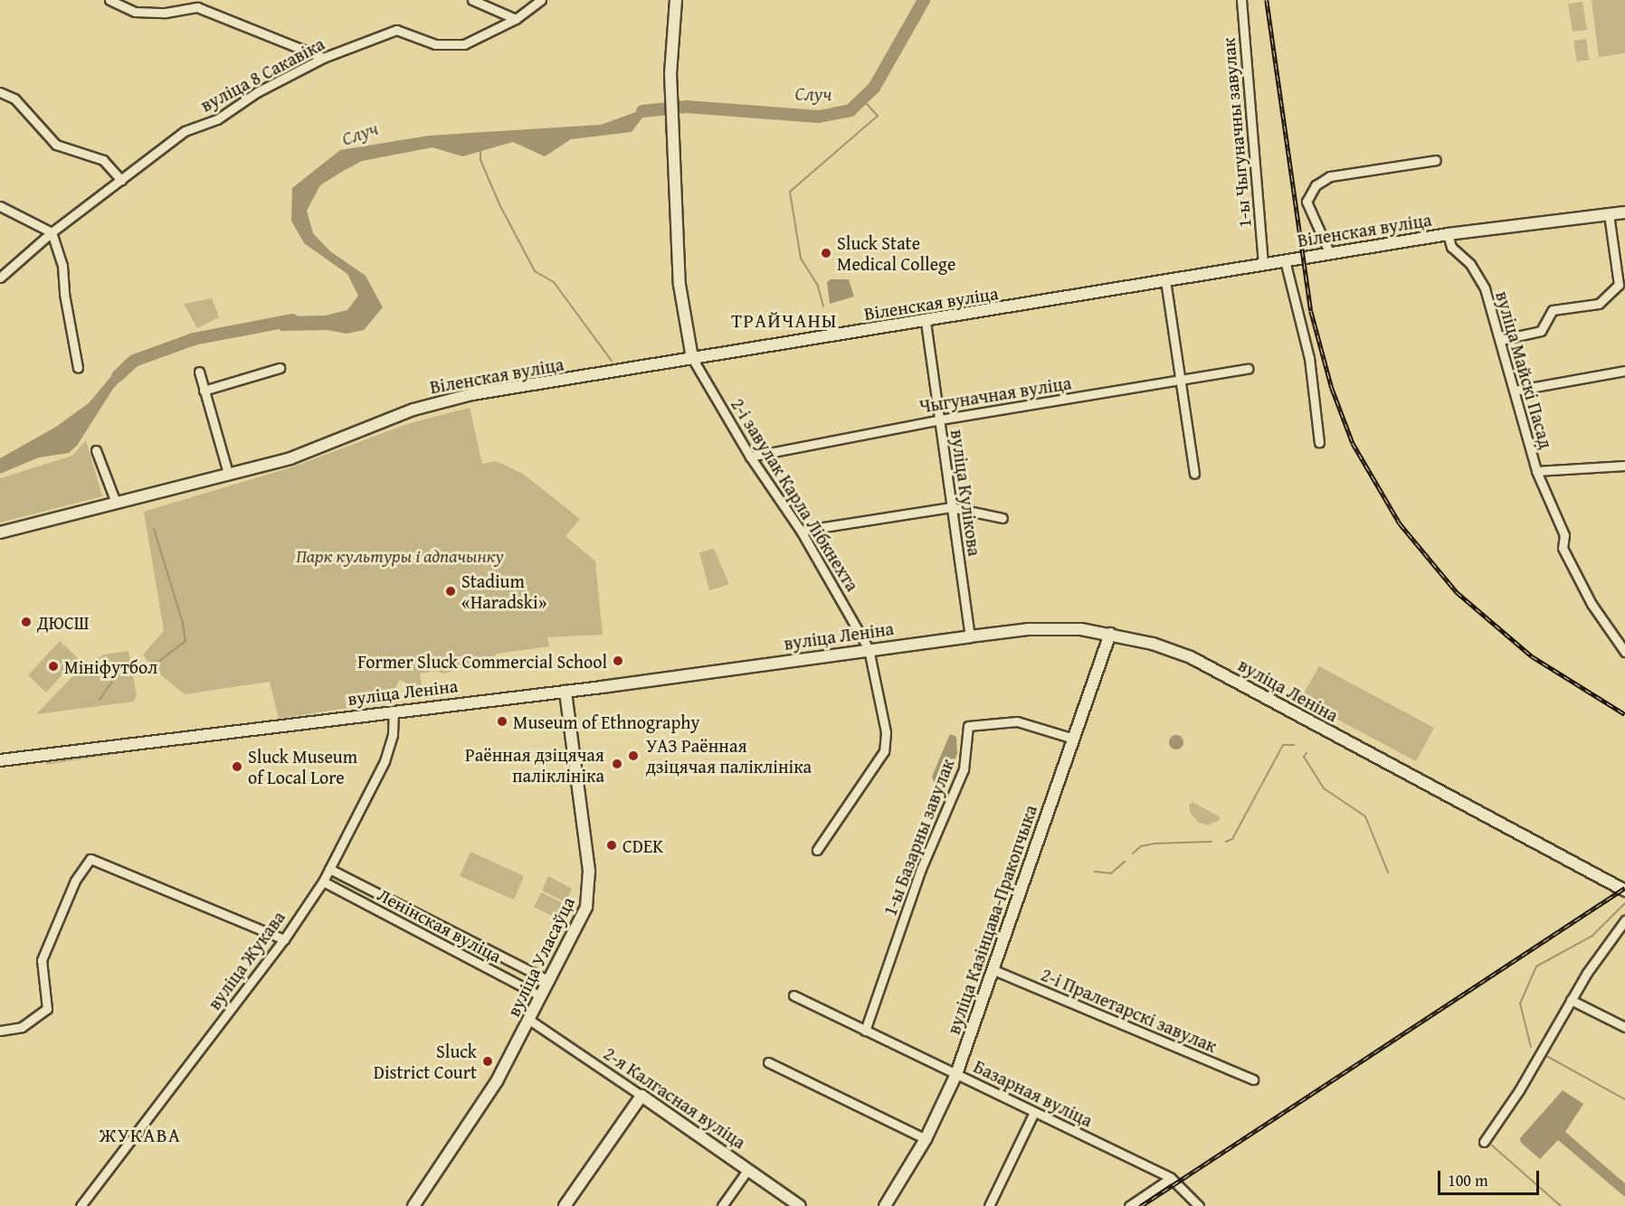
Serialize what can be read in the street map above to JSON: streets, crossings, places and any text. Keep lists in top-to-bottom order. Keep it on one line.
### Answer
{"streets":{"main road":["Віленская вуліца","вуліца Леніна","вуліца Казінцава-Пракопчыка","вуліца Уласаўца","2-я Калгасная вуліца"],"street":["вуліца 8 Сакавіка","1-ы Чыгуначны завулак","вуліца Майскі Пасад","Чыгуначная вуліца","вуліца Кулікова","2-і завулак Карла Лібкнехта","1-ы Базарны завулак","Ленінская вуліца","вуліца Жукава","2-і Пралетарскі завулак","Базарная вуліца"]},"crossings":[["1-ы Чыгуначны завулак","Віленская вуліца"],["Віленская вуліца","вуліца Майскі Пасад"],["Віленская вуліца","вуліца Кулікова"],["Віленская вуліца","2-і завулак Карла Лібкнехта"],["Чыгуначная вуліца","вуліца Кулікова"],["Чыгуначная вуліца","2-і завулак Карла Лібкнехта"],["вуліца Кулікова","вуліца Леніна"],["2-і завулак Карла Лібкнехта","вуліца Леніна"],["вуліца Леніна","вуліца Казінцава-Пракопчыка"],["вуліца Леніна","вуліца Уласаўца"],["вуліца Леніна","вуліца Жукава"],["1-ы Базарны завулак","вуліца Казінцава-Пракопчыка"],["1-ы Базарны завулак","Базарная вуліца"],["вуліца Казінцава-Пракопчыка","2-і Пралетарскі завулак"],["вуліца Казінцава-Пракопчыка","Базарная вуліца"],["Ленінская вуліца","вуліца Уласаўца"],["Ленінская вуліца","вуліца Жукава"],["вуліца Уласаўца","2-я Калгасная вуліца"]],"districts":["ТРАЙЧАНЫ","ЖУКАВА"],"water":["Случ"],"parks":["Парк культуры і адпачынку"],"places":["Sluck State Medical College","Stadium «Haradski»","ДЮСШ","Former Sluck Commercial School","Мініфутбол","Museum of Ethnography","УАЗ Раённая дзіцячая паліклініка","Раённая дзіцячая паліклініка","Sluck Museum of Local Lore","CDEK","Sluck District Court"],"scale_bar":"100 m"}
